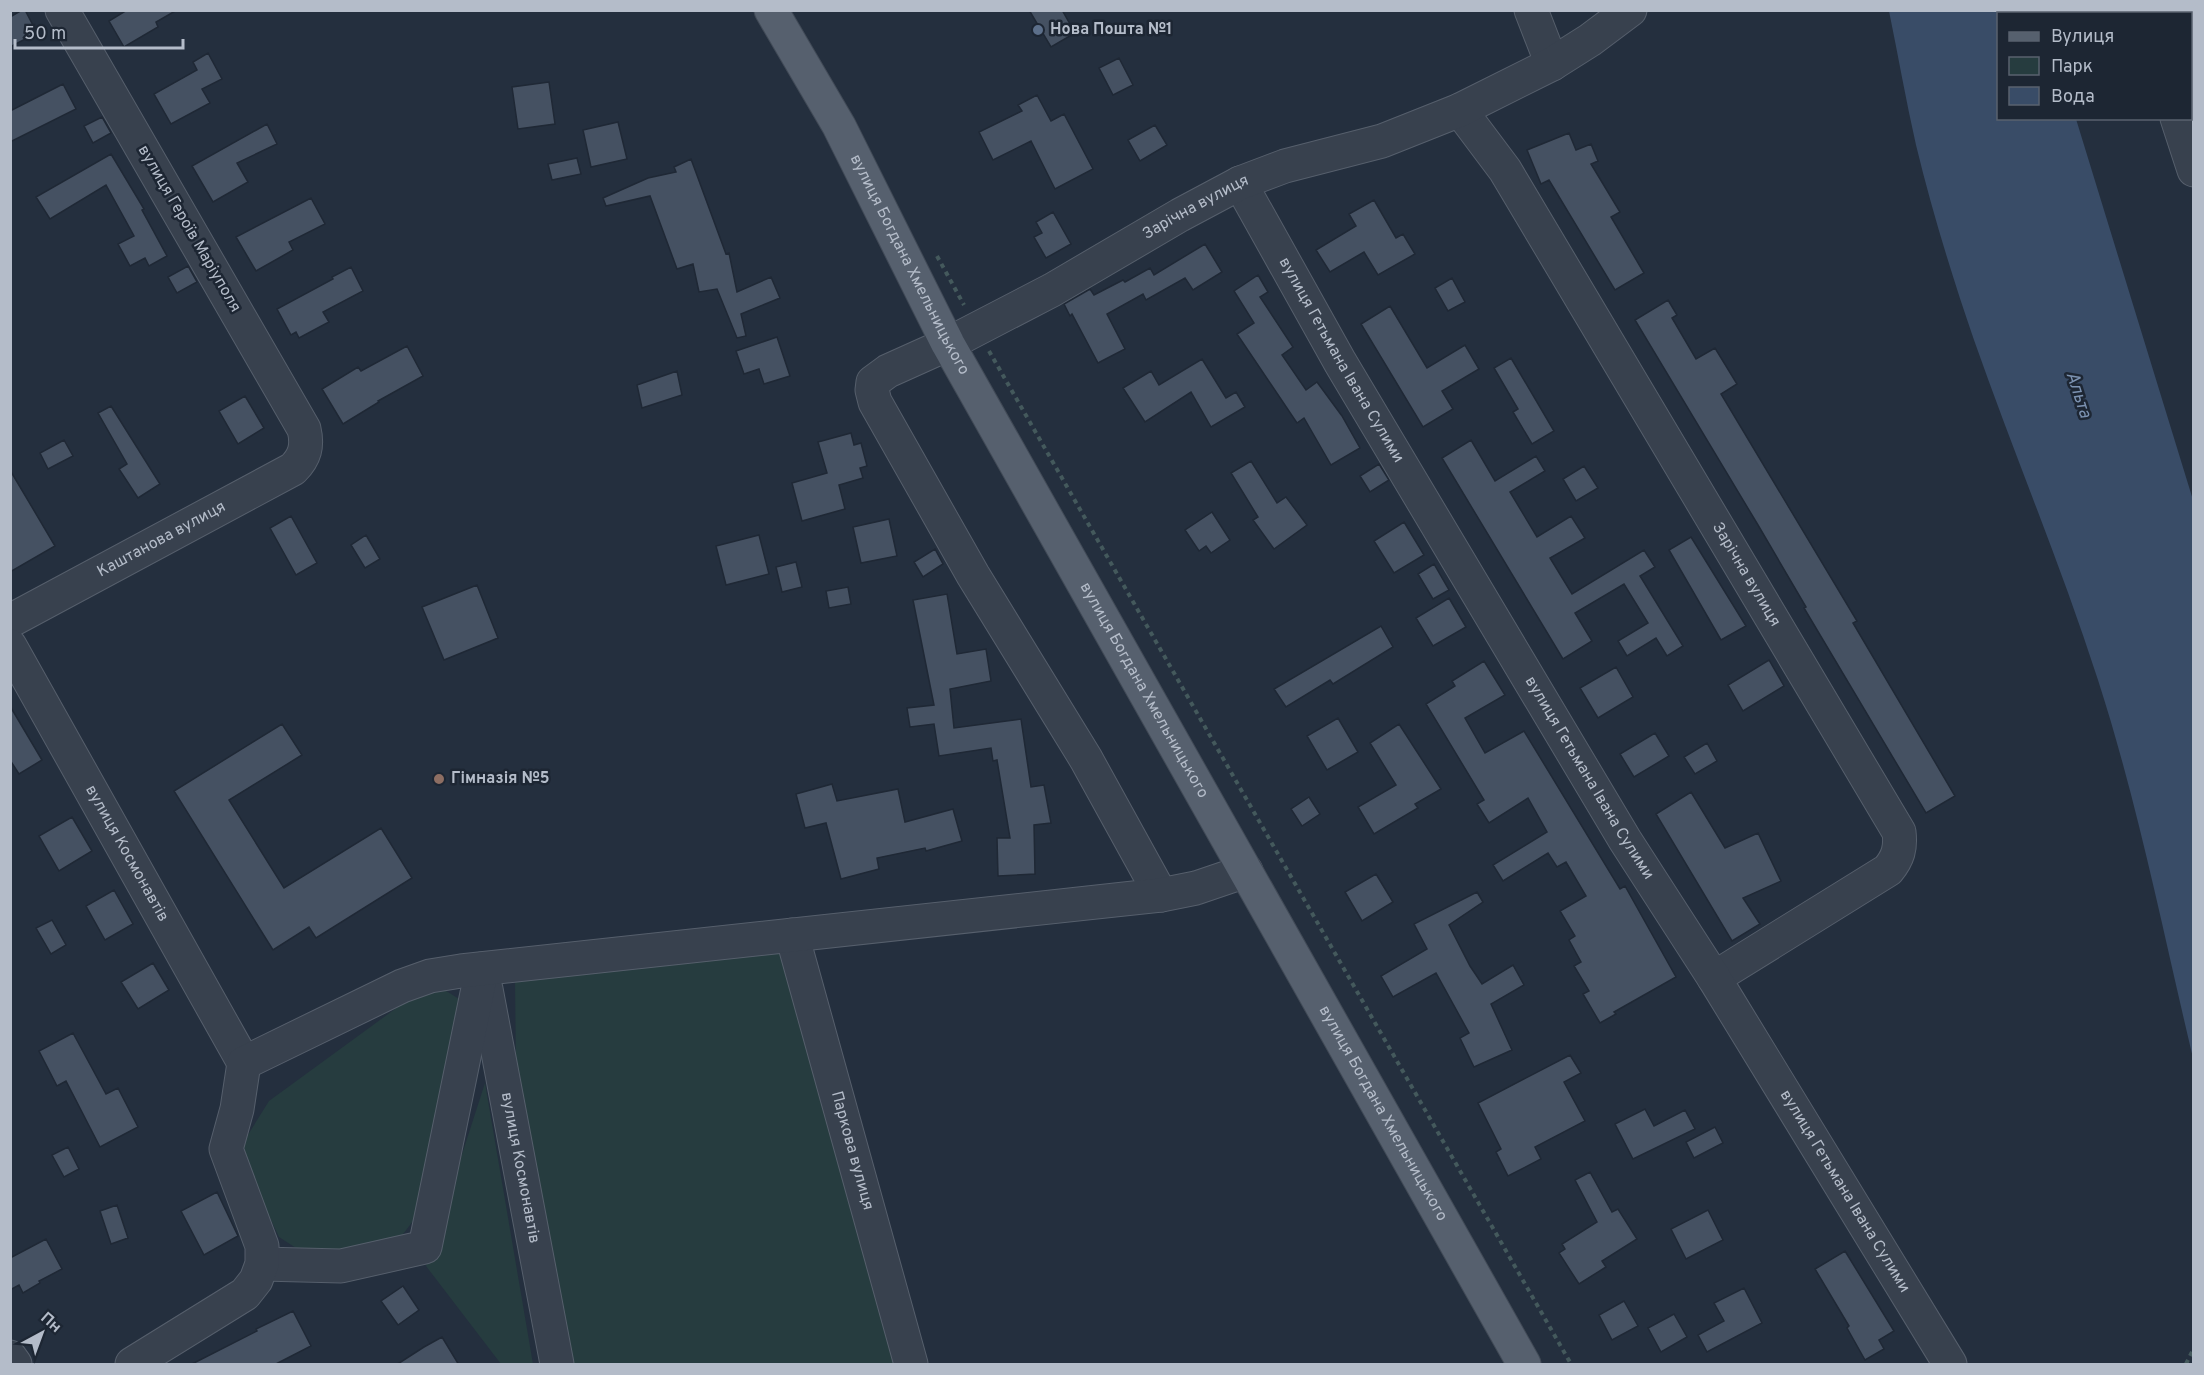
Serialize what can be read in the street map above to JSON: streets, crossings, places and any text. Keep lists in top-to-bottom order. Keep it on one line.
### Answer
{"streets":{"main road":["вулиця Богдана Хмельницького"],"street":["Зарічна вулиця","вулиця Героїв Маріуполя","вулиця Гетьмана Івана Сулими","Каштанова вулиця","вулиця Космонавтів","Паркова вулиця"]},"crossings":[["Зарічна вулиця","вулиця Богдана Хмельницького"],["Зарічна вулиця","вулиця Гетьмана Івана Сулими"],["вулиця Героїв Маріуполя","Каштанова вулиця"]],"water":["Альта"],"places":["Нова Пошта №1","Гімназія №5"],"legend":["Вулиця","Парк","Вода"],"scale_bar":"50 m","north":"top right"}
